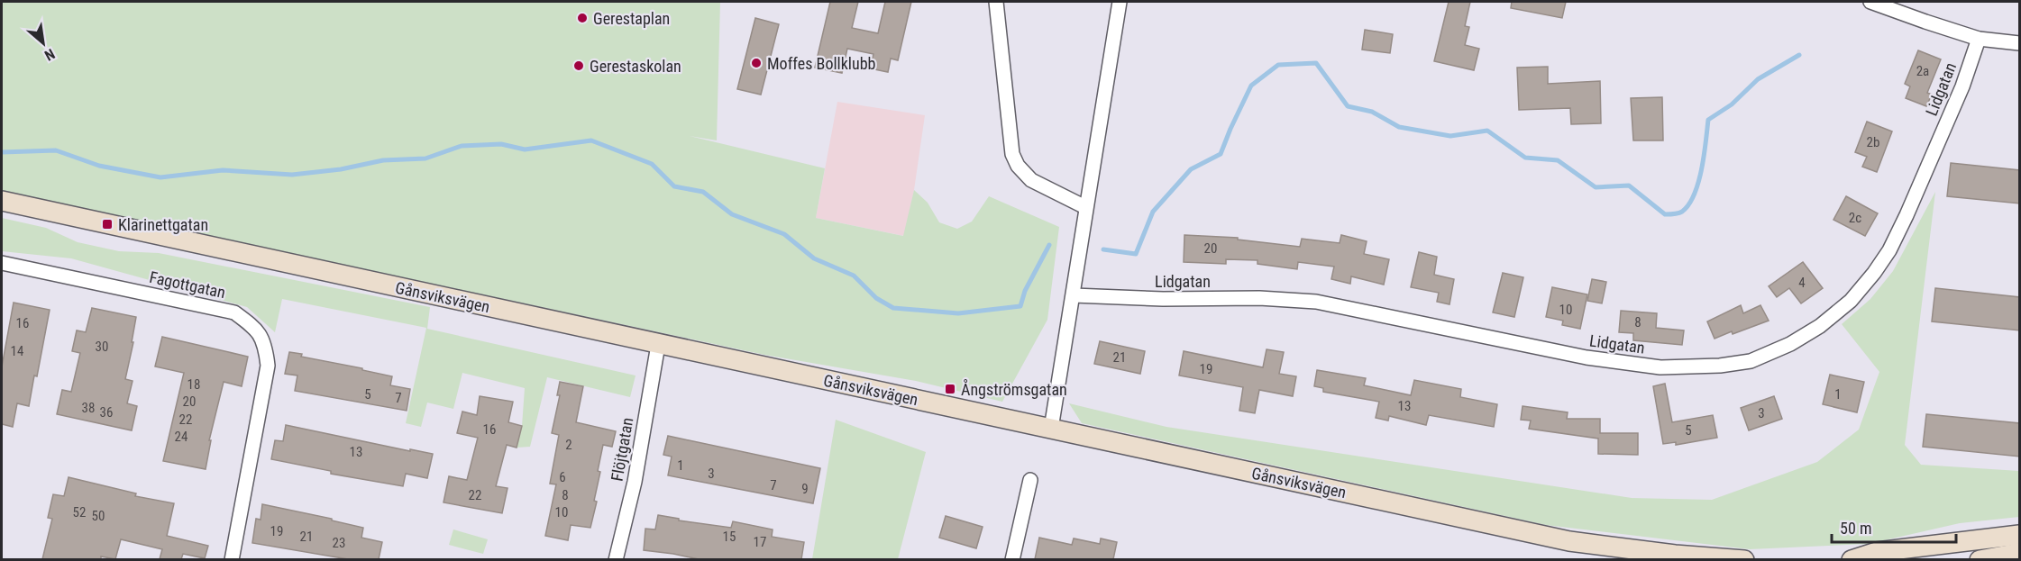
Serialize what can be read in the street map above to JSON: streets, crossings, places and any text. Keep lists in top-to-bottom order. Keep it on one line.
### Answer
{"streets":{"main road":["Gånsviksvägen"],"street":["Lidgatan","Fagottgatan","Flöjtgatan"]},"crossings":[["Gånsviksvägen","Flöjtgatan"]],"places":{"other":["Gerestaplan","Moffes Bollklubb","Gerestaskolan"],"transit":["Klarinettgatan","Ångströmsgatan"]},"house_numbers":["2a","2b","2c","20","4","10","8","16","30","14","21","19","18","5","1","7","20","13","38","36","3","22","16","5","24","2","13","1","3","6","7","9","22","8","52","10","50","19","21","15","17","23"],"scale_bar":"50 m","north":"bottom right"}
